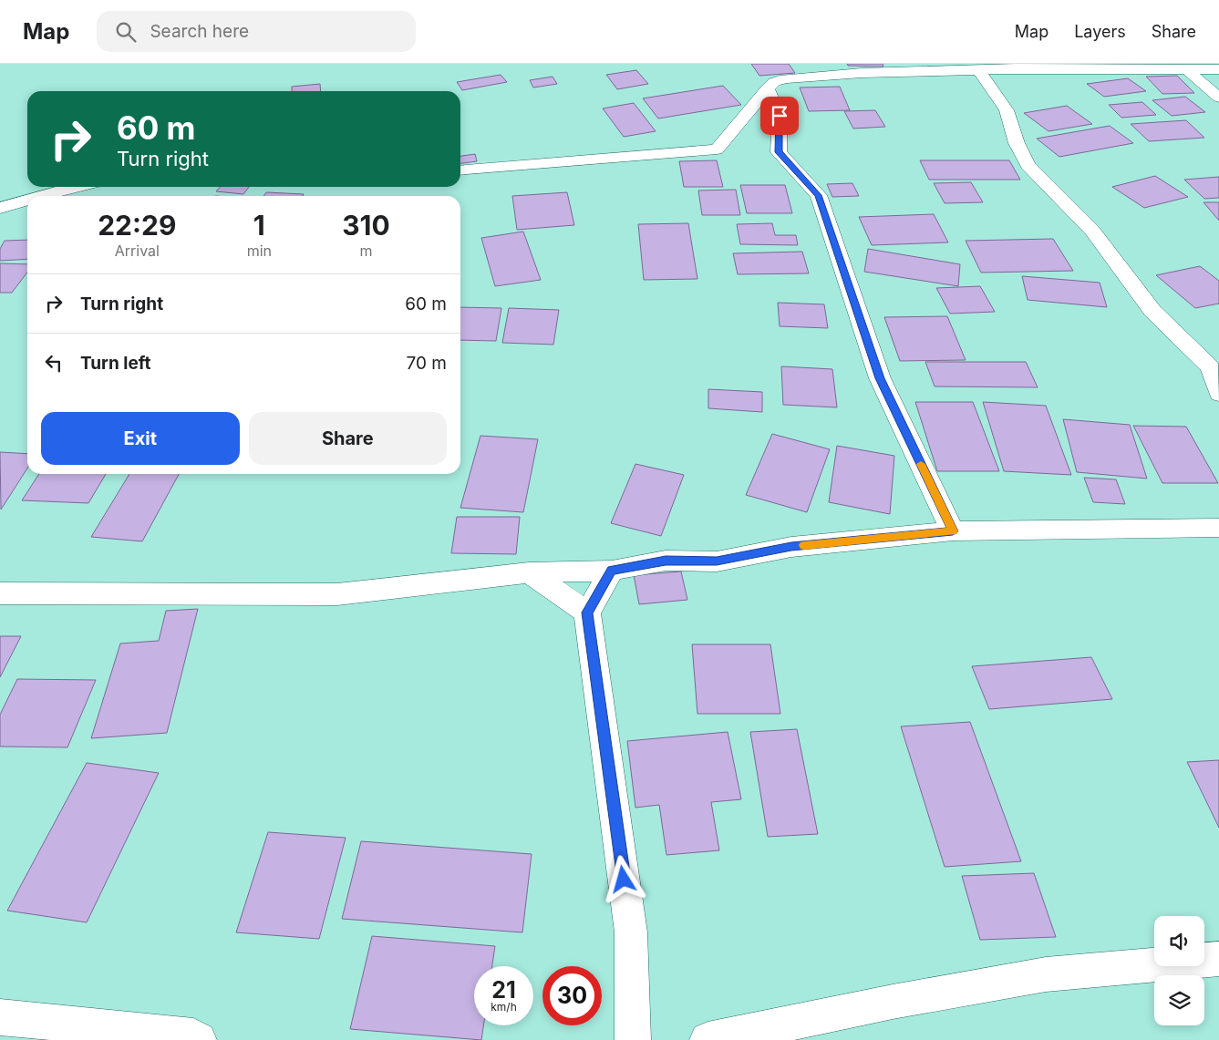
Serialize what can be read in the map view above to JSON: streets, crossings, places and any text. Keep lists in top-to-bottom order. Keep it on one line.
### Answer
{"page":{"header":"Map","search":"Search here","nav":["Map","Layers","Share"],"turn":["60 m","Turn right"],"eta":["22:29","Arrival","1","min","310","m"],"list":[{"name":"Turn right","value":"60 m"},{"name":"Turn left","value":"70 m"}],"buttons":["Exit","Share"],"speed":"21 km/h","limit":"30"}}
